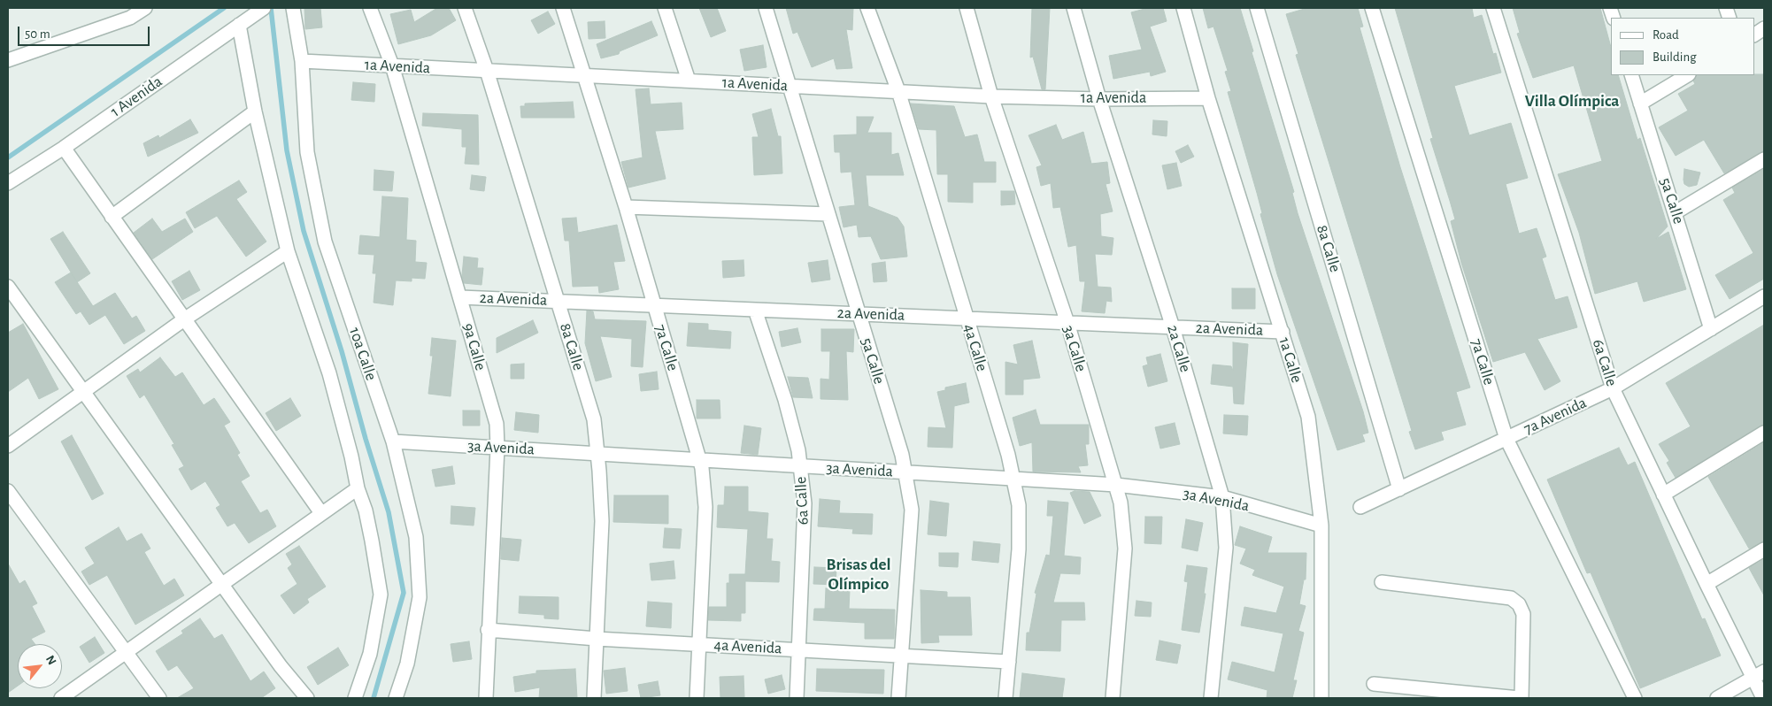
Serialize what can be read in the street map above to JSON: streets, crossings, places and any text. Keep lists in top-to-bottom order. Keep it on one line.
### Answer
{"streets":{"street":["1a Avenida","1 Avenida","5a Calle","8a Calle","2a Avenida","9a Calle","7a Calle","4a Calle","3a Calle","2a Calle","10a Calle","1a Calle","6a Calle","7a Avenida","3a Avenida","4a Avenida"]},"crossings":[["1a Avenida","5a Calle"],["1a Avenida","8a Calle"],["1a Avenida","9a Calle"],["1a Avenida","7a Calle"],["1a Avenida","4a Calle"],["1a Avenida","3a Calle"],["1a Avenida","2a Calle"],["1a Avenida","10a Calle"],["1a Avenida","1a Calle"],["5a Calle","2a Avenida"],["5a Calle","7a Avenida"],["5a Calle","3a Avenida"],["5a Calle","4a Avenida"],["8a Calle","2a Avenida"],["8a Calle","7a Avenida"],["8a Calle","3a Avenida"],["8a Calle","4a Avenida"],["2a Avenida","9a Calle"],["2a Avenida","7a Calle"],["2a Avenida","4a Calle"],["2a Avenida","3a Calle"],["2a Avenida","2a Calle"],["2a Avenida","1a Calle"],["2a Avenida","6a Calle"],["9a Calle","3a Avenida"],["9a Calle","4a Avenida"],["7a Calle","7a Avenida"],["7a Calle","3a Avenida"],["7a Calle","4a Avenida"],["4a Calle","3a Avenida"],["4a Calle","4a Avenida"],["3a Calle","3a Avenida"],["2a Calle","3a Avenida"],["10a Calle","3a Avenida"],["1a Calle","3a Avenida"],["6a Calle","7a Avenida"],["6a Calle","3a Avenida"],["6a Calle","4a Avenida"]],"districts":["Villa Olímpica","Brisas del Olímpico"],"legend":["Road","Building"],"scale_bar":"50 m","north":"top right"}
